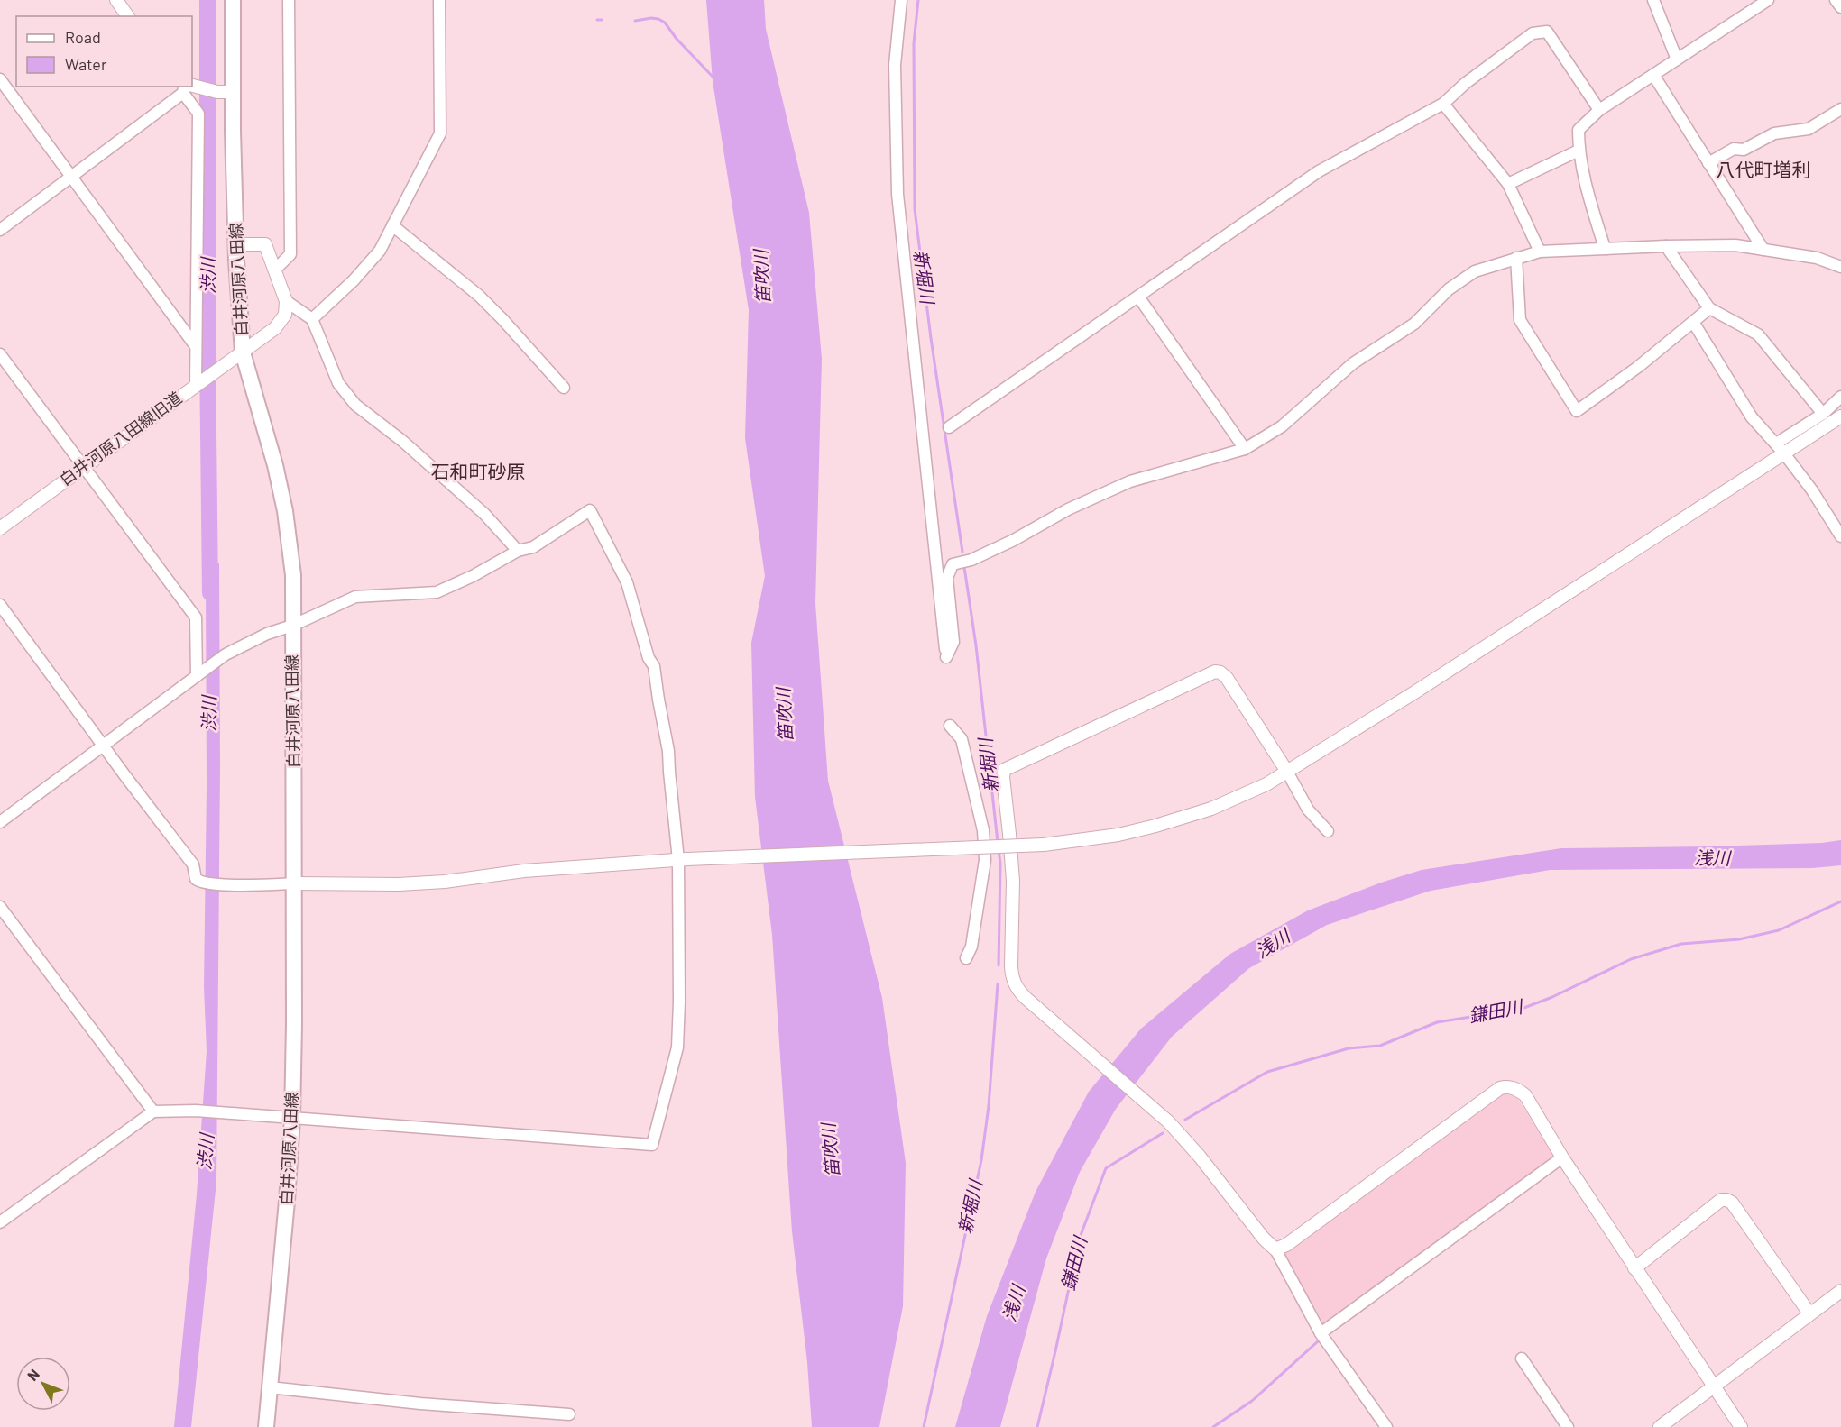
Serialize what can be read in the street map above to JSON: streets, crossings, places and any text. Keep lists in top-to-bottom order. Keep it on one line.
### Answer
{"streets":{"main road":["白井河原八田線"],"street":["白井河原八田線旧道"]},"crossings":[["白井河原八田線","白井河原八田線旧道"]],"districts":["八代町増利","石和町砂原"],"water":["渋川","笛吹川","新堀川","浅川","鎌田川"],"legend":["Road","Water"],"north":"top left"}
